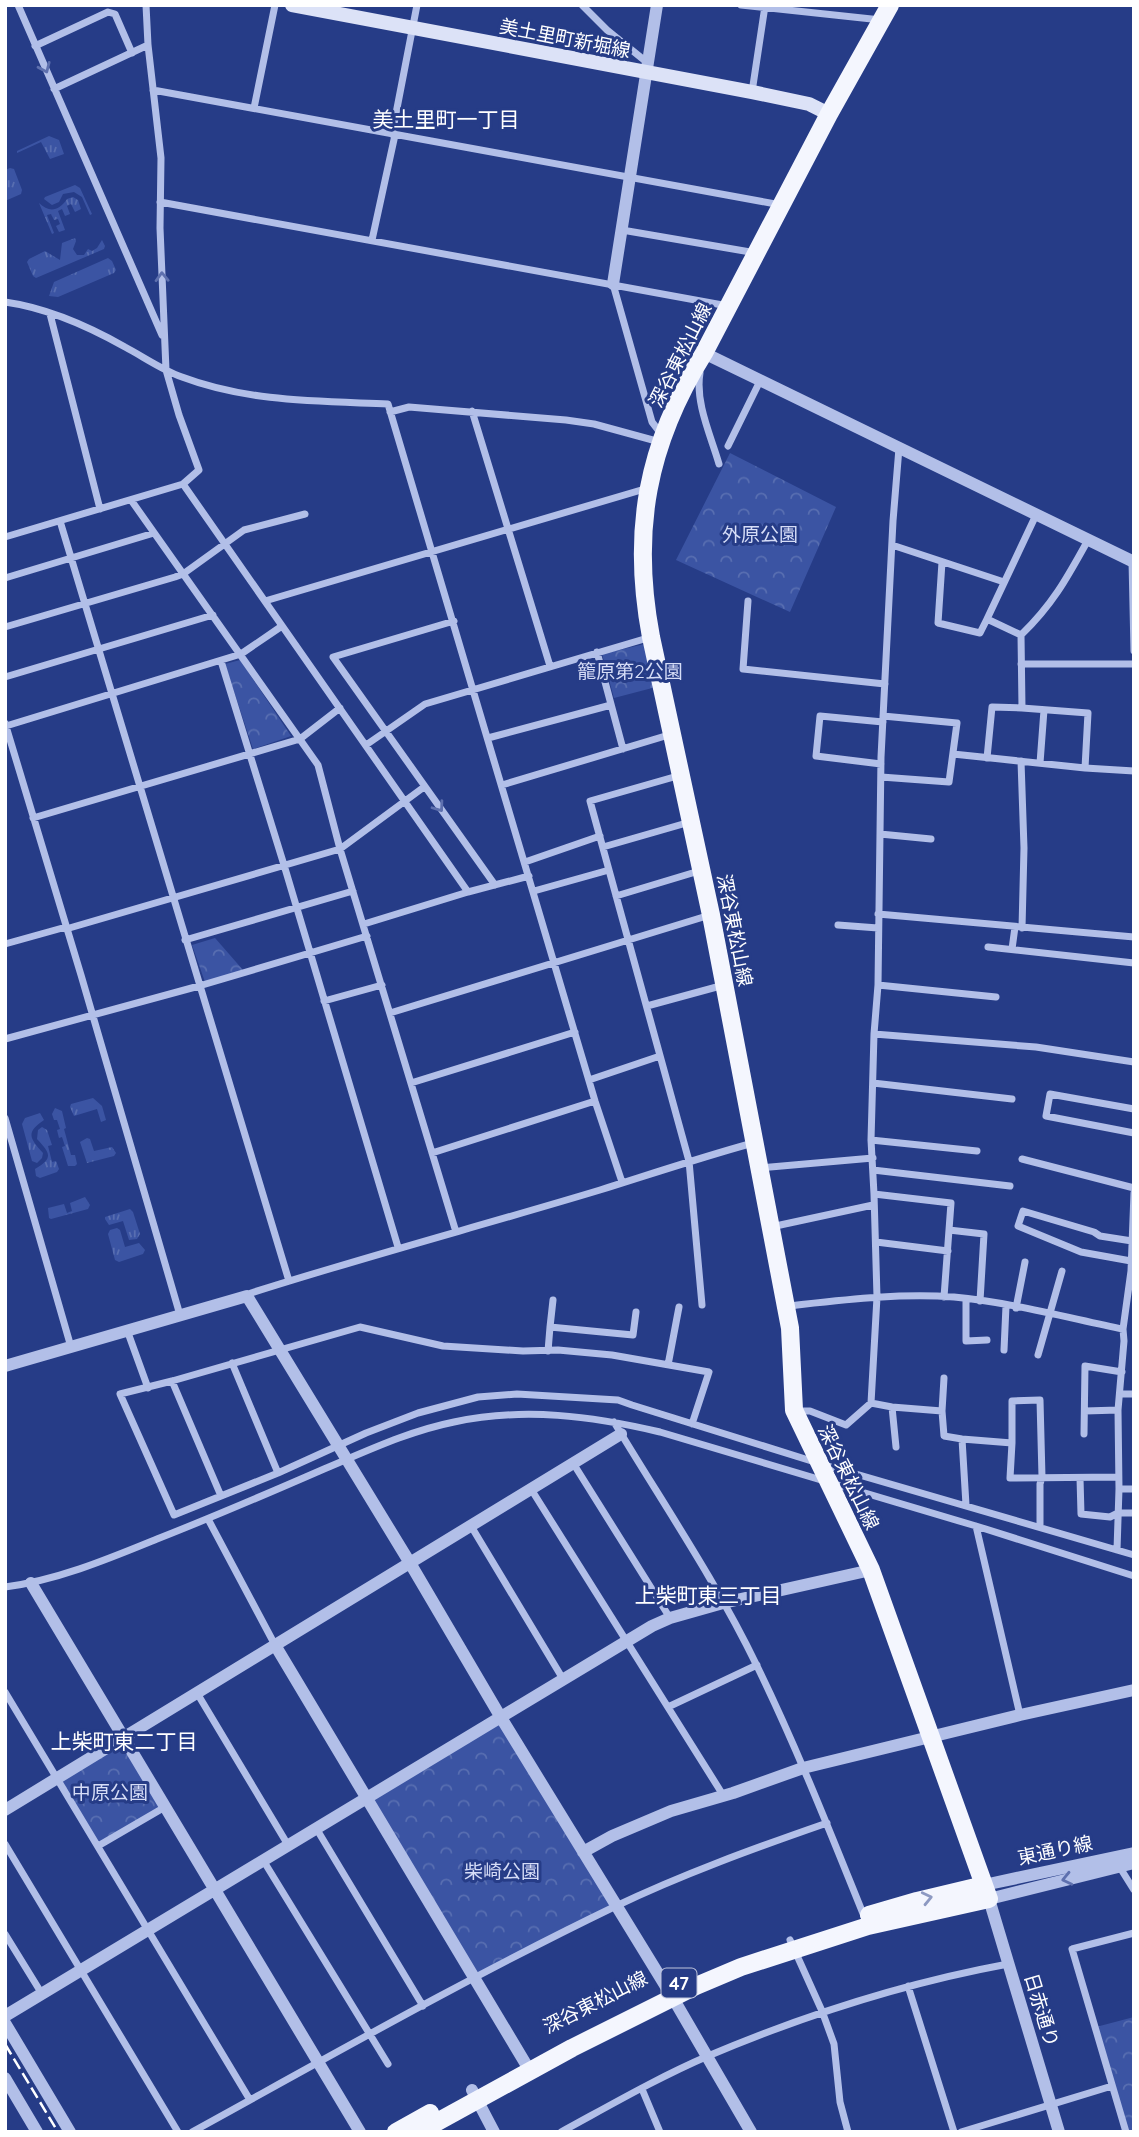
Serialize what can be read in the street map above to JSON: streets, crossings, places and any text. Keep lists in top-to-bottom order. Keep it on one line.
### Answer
{"streets":{"main road":["美土里町新堀線","深谷東松山線","47"],"street":["東通り線","日赤通り"]},"crossings":[["美土里町新堀線","深谷東松山線"],["深谷東松山線","東通り線"],["深谷東松山線","日赤通り"],["東通り線","日赤通り"]],"districts":["美土里町一丁目","上柴町東三丁目","上柴町東二丁目"],"parks":["外原公園","籠原第2公園","中原公園","柴崎公園"]}
